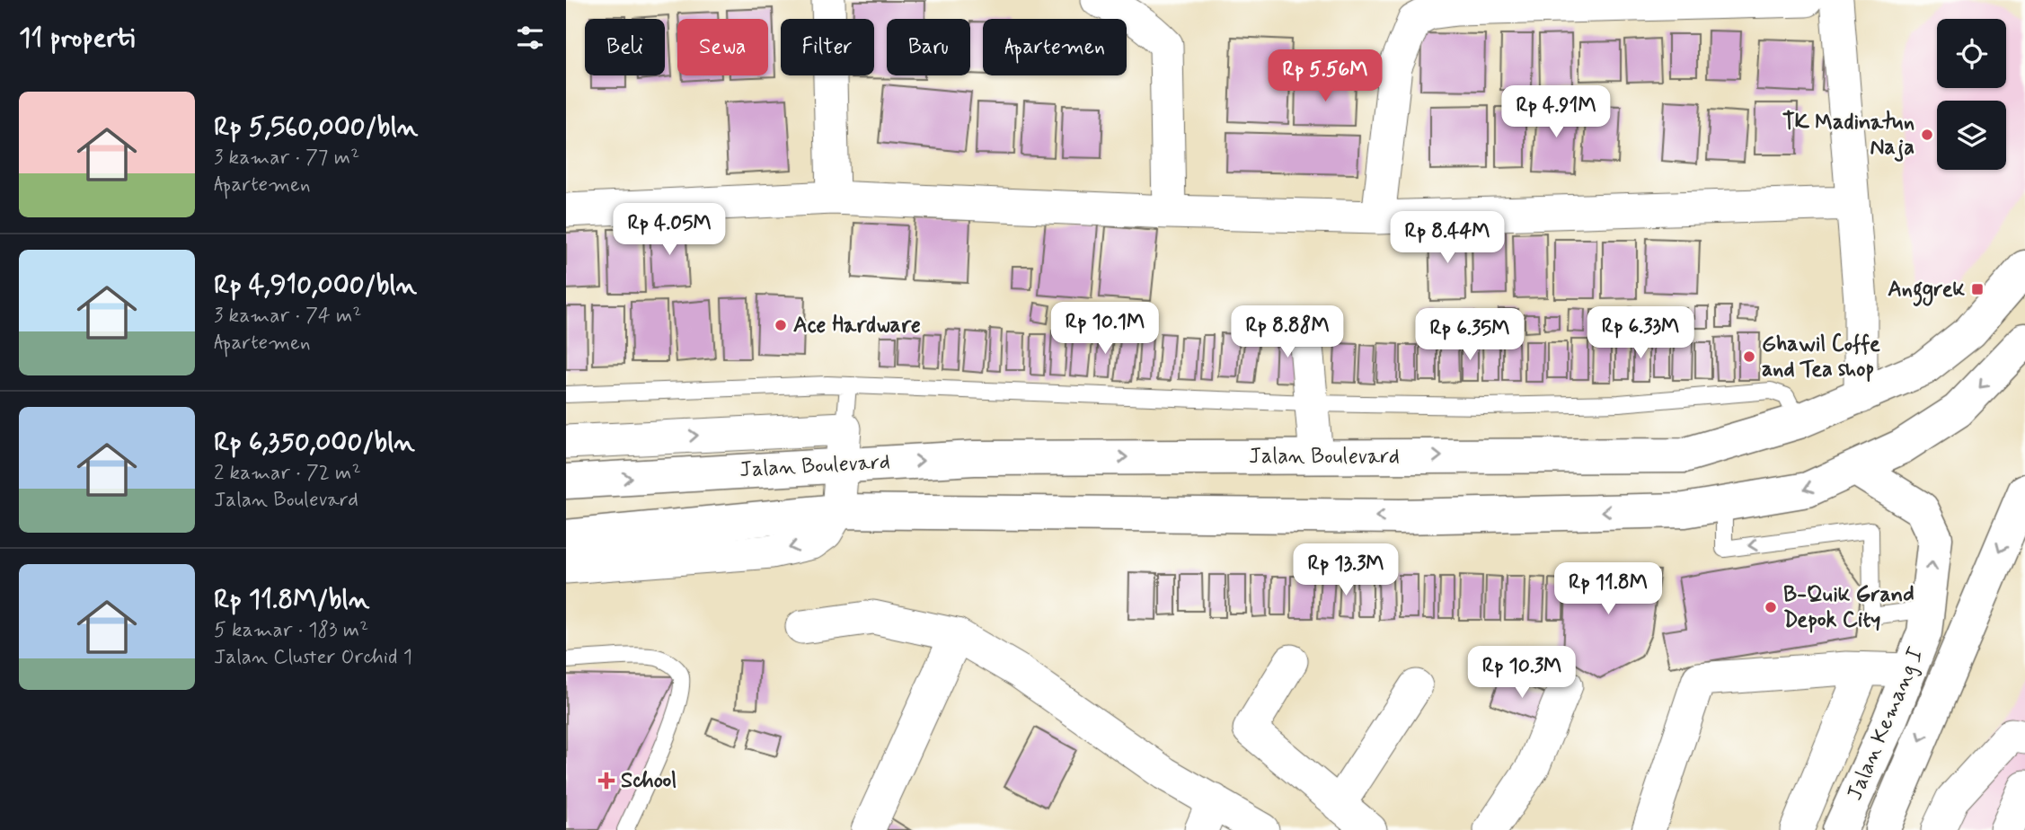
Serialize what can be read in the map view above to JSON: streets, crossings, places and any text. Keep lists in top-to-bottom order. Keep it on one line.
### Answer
{"streets":{"main road":["Jalan Boulevard","Jalan Kemang I"]},"crossings":[["Jalan Boulevard","Jalan Kemang I"]],"places":{"other":["TK Madinatun Naja","Ace Hardware","Ghawil Coffe and Tea shop","B-Quik Grand Depok City"],"transit":["Anggrek"],"health":["School"]},"page":{"heading":"11 properti","chip":["Beli","Sewa","Filter","Baru","Apartemen"],"price":["Rp 5.56M","Rp 4.91M","Rp 4.05M","Rp 8.44M","Rp 10.1M","Rp 8.88M","Rp 6.33M","Rp 6.35M","Rp 13.3M","Rp 11.8M","Rp 10.3M"],"list":[{"name":"Rp 5,560,000/bln","note":"3 kamar · 77 m² · Apartemen"},{"name":"Rp 4,910,000/bln","note":"3 kamar · 74 m² · Apartemen"},{"name":"Rp 6,350,000/bln","note":"2 kamar · 72 m² · Jalan Boulevard"},{"name":"Rp 11.8M/bln","note":"5 kamar · 183 m² · Jalan Cluster Orchid 1"}]}}
